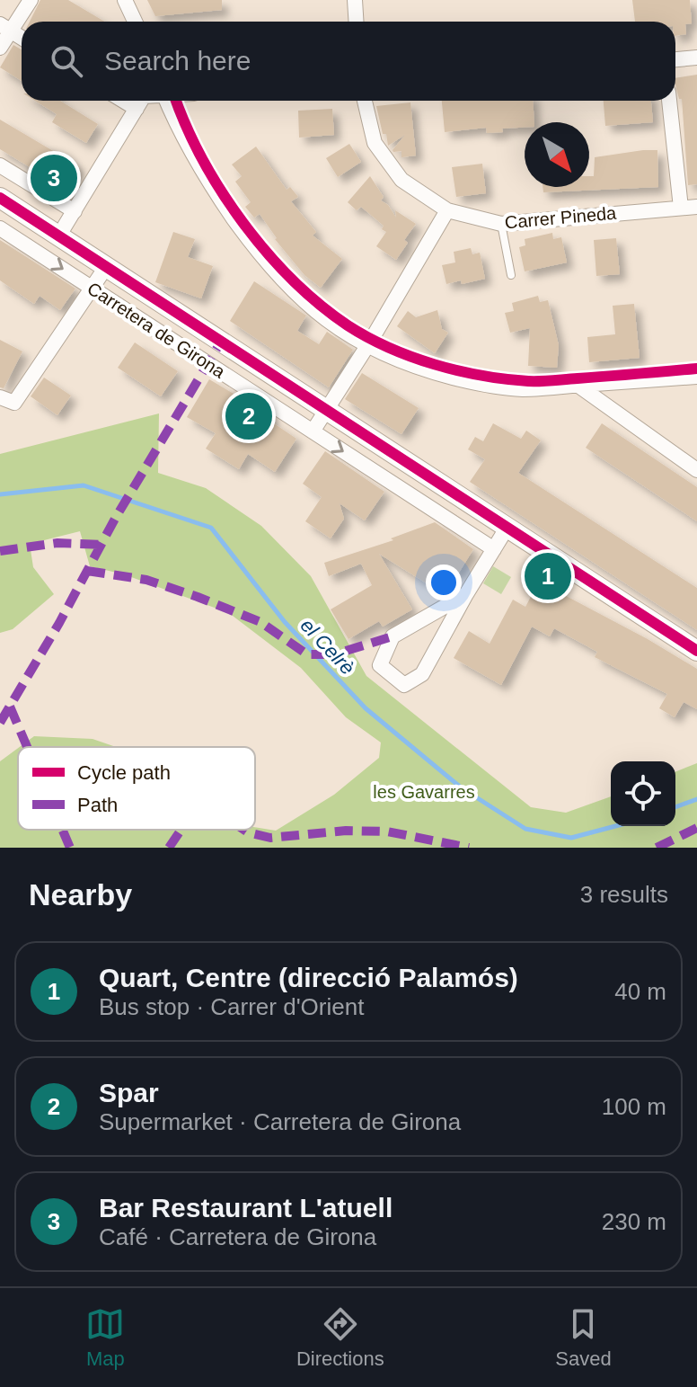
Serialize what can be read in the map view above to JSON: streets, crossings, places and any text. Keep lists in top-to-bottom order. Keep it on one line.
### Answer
{"streets":{"street":["Carrer Pineda","Carretera de Girona"]},"water":["el Celrè"],"parks":["les Gavarres"],"legend":["Cycle path","Path"],"north":"bottom right","page":{"search":"Search here","pins":["3","2","1"],"heading":["Nearby","3 results"],"list":[{"mark":"1","name":"Quart, Centre (direcció Palamós)","note":"Bus stop · Carrer d'Orient","value":"40 m"},{"mark":"2","name":"Spar","note":"Supermarket · Carretera de Girona","value":"100 m"},{"mark":"3","name":"Bar Restaurant L'atuell","note":"Café · Carretera de Girona","value":"230 m"}],"nav":["Map","Directions","Saved"]}}
